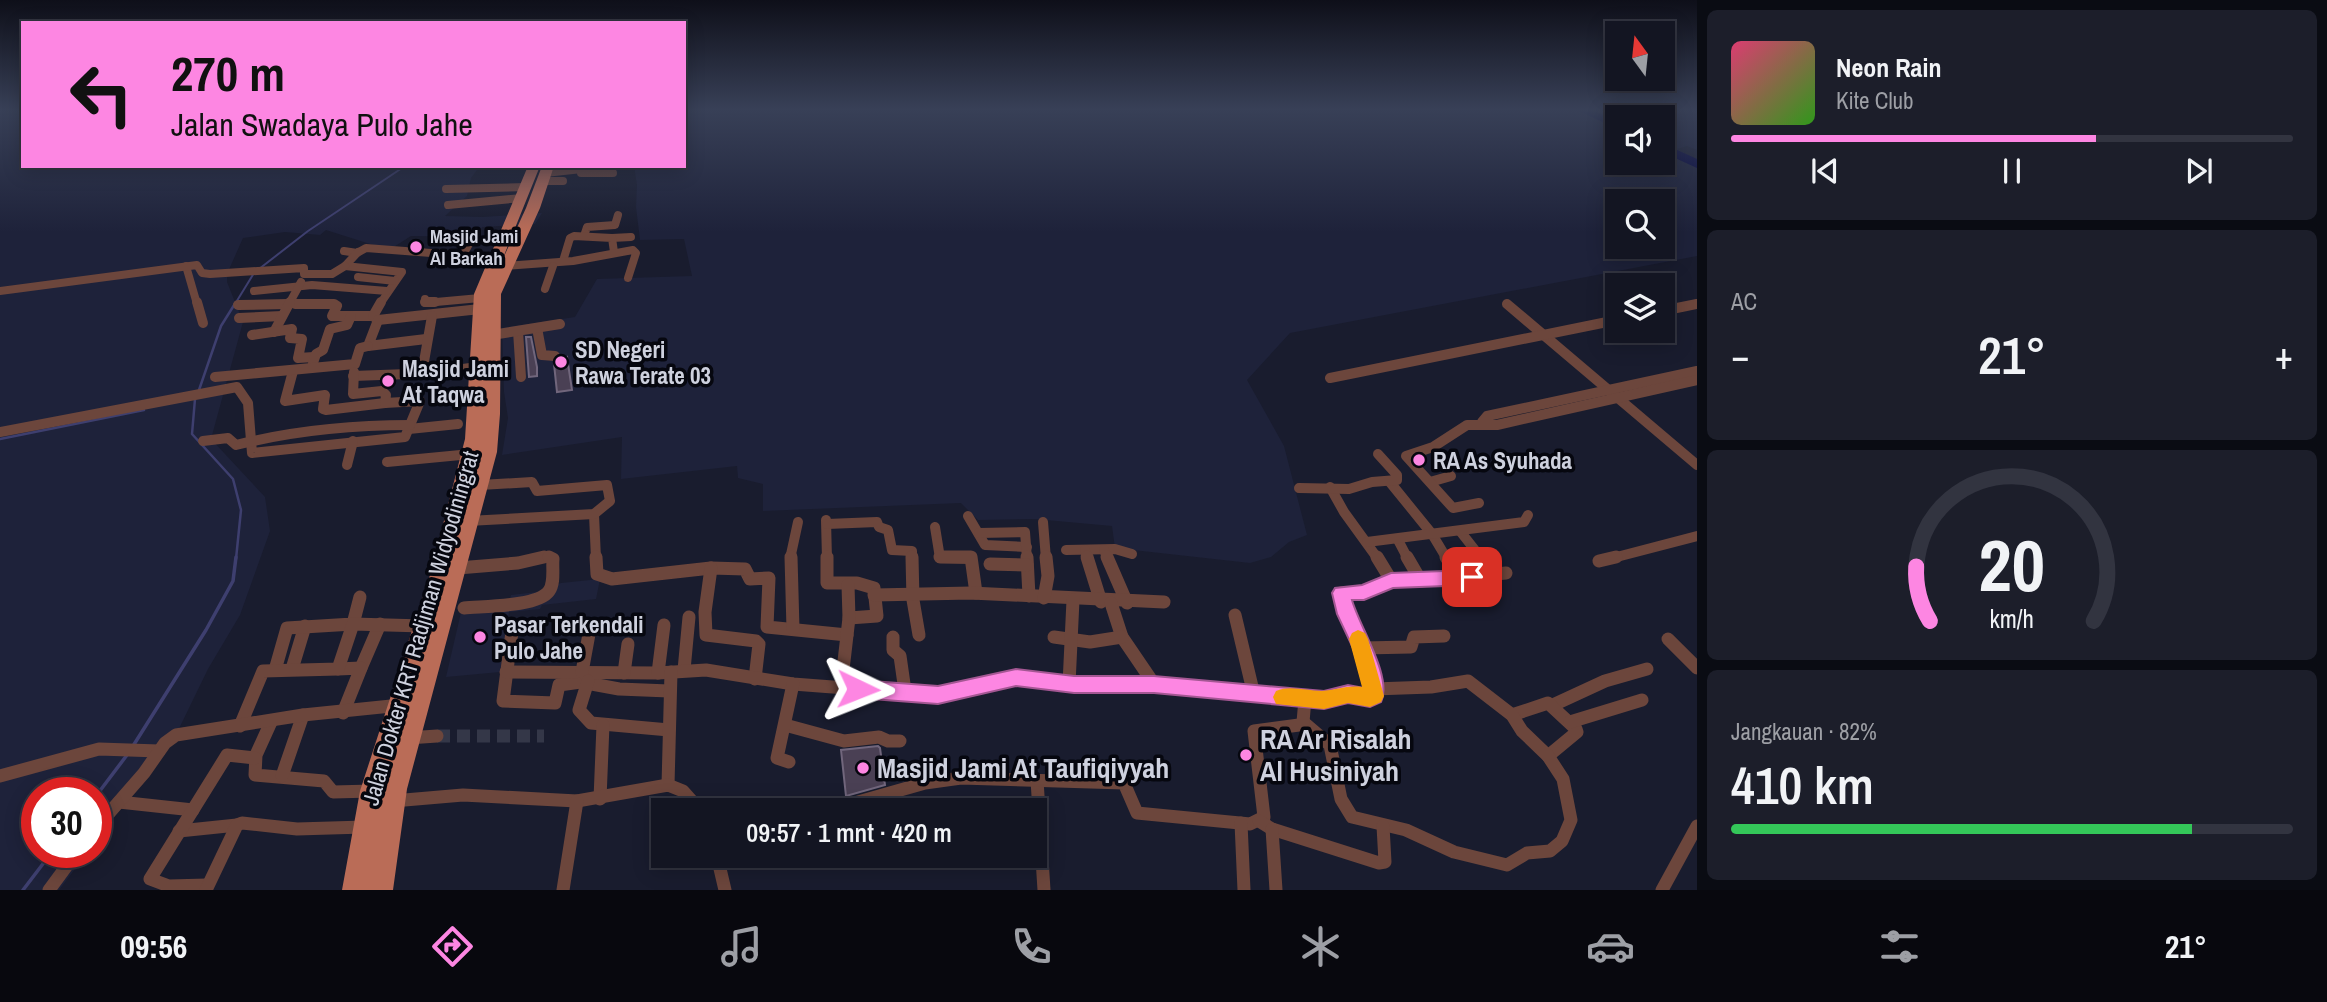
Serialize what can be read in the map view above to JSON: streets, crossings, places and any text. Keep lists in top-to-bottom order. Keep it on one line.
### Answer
{"streets":{"main road":["Jalan Dokter KRT Radjiman Widyodiningrat"]},"places":["Masjid Jami Al Barkah","SD Negeri Rawa Terate 03","Masjid Jami At Taqwa","RA As Syuhada","Pasar Terkendali Pulo Jahe","RA Ar Risalah Al Husiniyah","Masjid Jami At Taufiqiyyah"],"north":"top","page":{"turn":["270 m","Jalan Swadaya Pulo Jahe"],"song":["Neon Rain","Kite Club"],"tile":["AC",["Jangkauan · 82%","410 km"]],"heat":["−","21°","+"],"limit":"30","trip":"09:57 · 1 mnt · 420 m","tabs":["09:56","21°"],"gauge":["20","km/h"]}}
